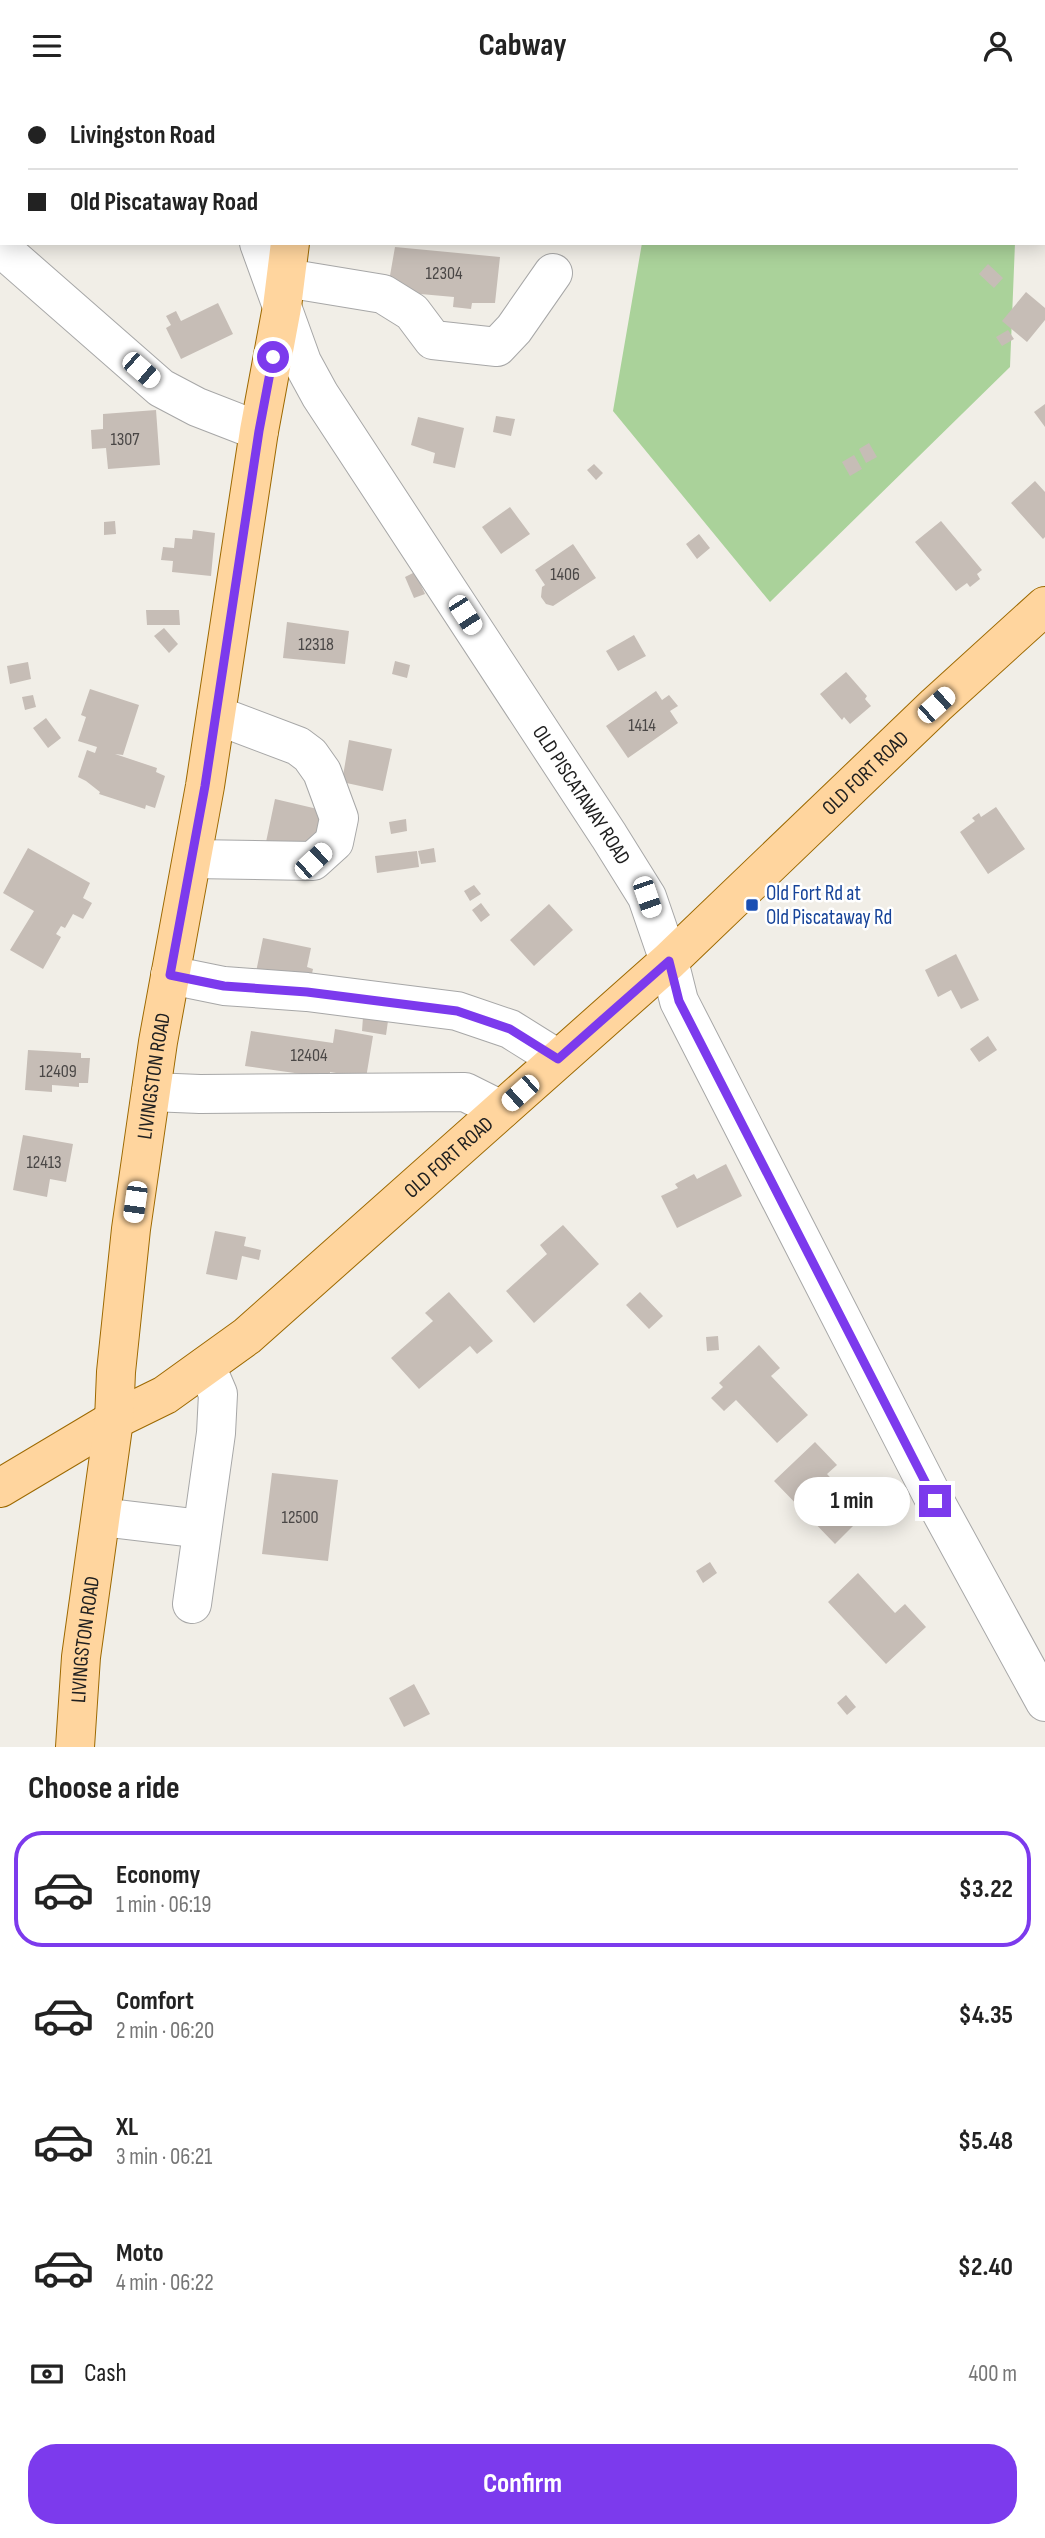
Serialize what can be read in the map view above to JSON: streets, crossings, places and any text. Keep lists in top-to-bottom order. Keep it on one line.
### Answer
{"streets":{"main road":["OLD FORT ROAD","LIVINGSTON ROAD"],"street":["OLD PISCATAWAY ROAD"]},"crossings":[["OLD FORT ROAD","OLD PISCATAWAY ROAD"],["OLD FORT ROAD","LIVINGSTON ROAD"],["OLD PISCATAWAY ROAD","LIVINGSTON ROAD"]],"places":{"transit":["Old Fort Rd at Old Piscataway Rd"]},"house_numbers":["12304","1307","1406","12318","1414","12404","12409","12413","12500"],"page":{"header":"Cabway","banner":["Livingston Road","Old Piscataway Road"],"bubble":"1 min","heading":"Choose a ride","list":[{"name":"Economy","note":"1 min · 06:19","value":"$3.22"},{"name":"Comfort","note":"2 min · 06:20","value":"$4.35"},{"name":"XL","note":"3 min · 06:21","value":"$5.48"},{"name":"Moto","note":"4 min · 06:22","value":"$2.40"}],"pay":["Cash","400 m"],"buttons":"Confirm"}}
